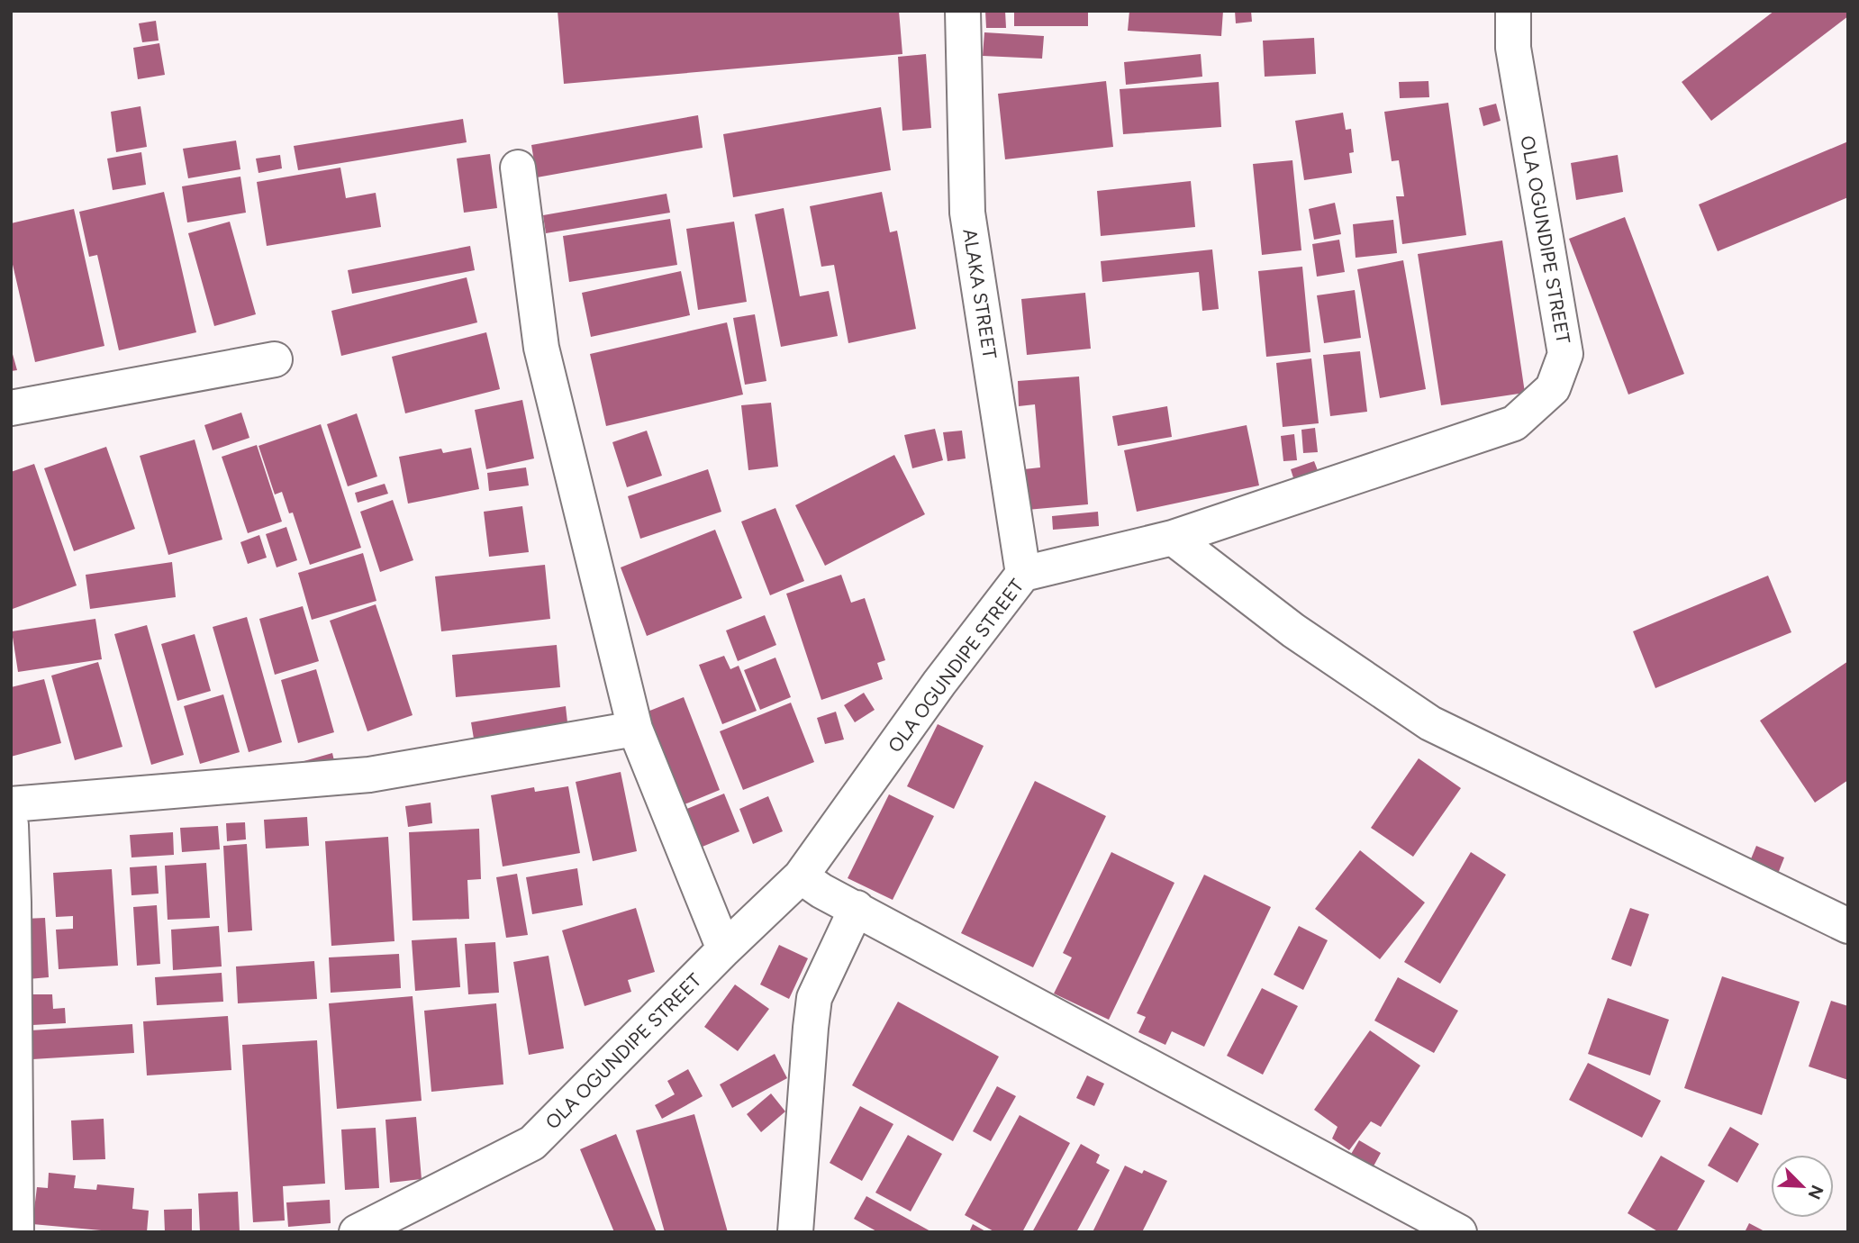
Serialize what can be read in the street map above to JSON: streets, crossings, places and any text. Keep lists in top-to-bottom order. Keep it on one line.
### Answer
{"streets":{"street":["OLA OGUNDIPE STREET","ALAKA STREET"]},"crossings":[["OLA OGUNDIPE STREET","ALAKA STREET"]],"north":"bottom right"}
